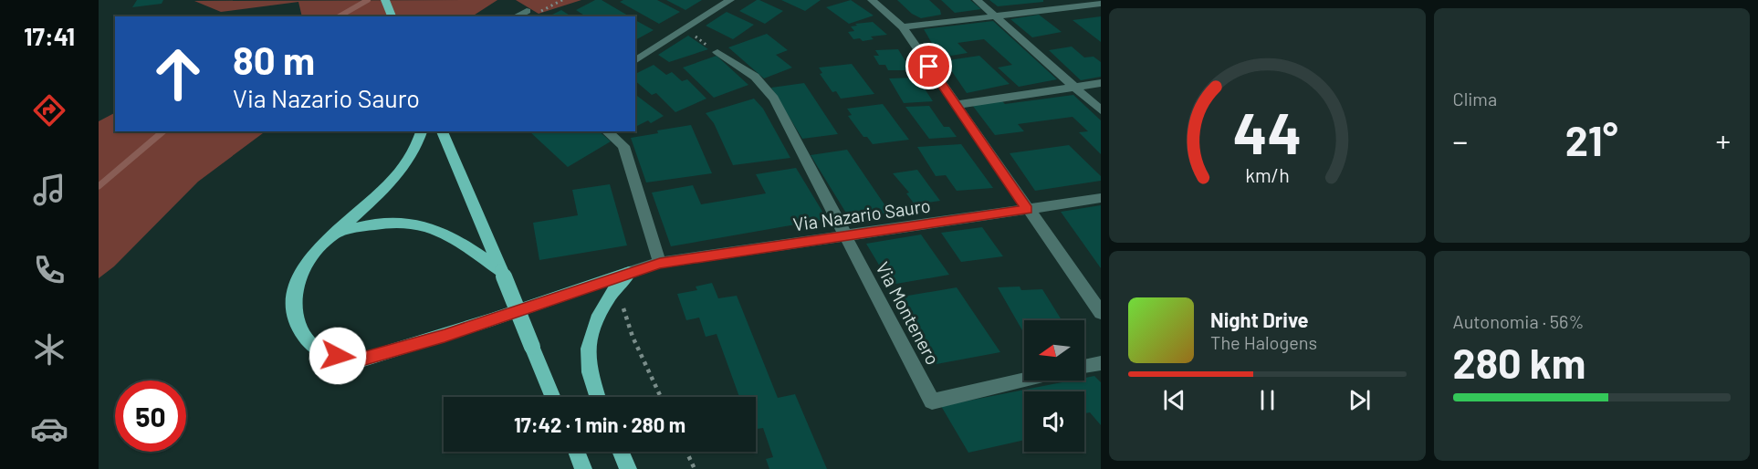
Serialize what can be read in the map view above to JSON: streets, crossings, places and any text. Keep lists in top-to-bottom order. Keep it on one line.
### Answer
{"streets":{"street":["Via Nazario Sauro","Via Montenero"]},"crossings":[["Via Nazario Sauro","Via Montenero"]],"north":"left","page":{"tabs":"17:41","tile":["Clima",["Autonomia · 56%","280 km"]],"turn":["80 m","Via Nazario Sauro"],"heat":["−","21°","+"],"song":["Night Drive","The Halogens"],"limit":"50","trip":"17:42 · 1 min · 280 m","gauge":["44","km/h"]}}
